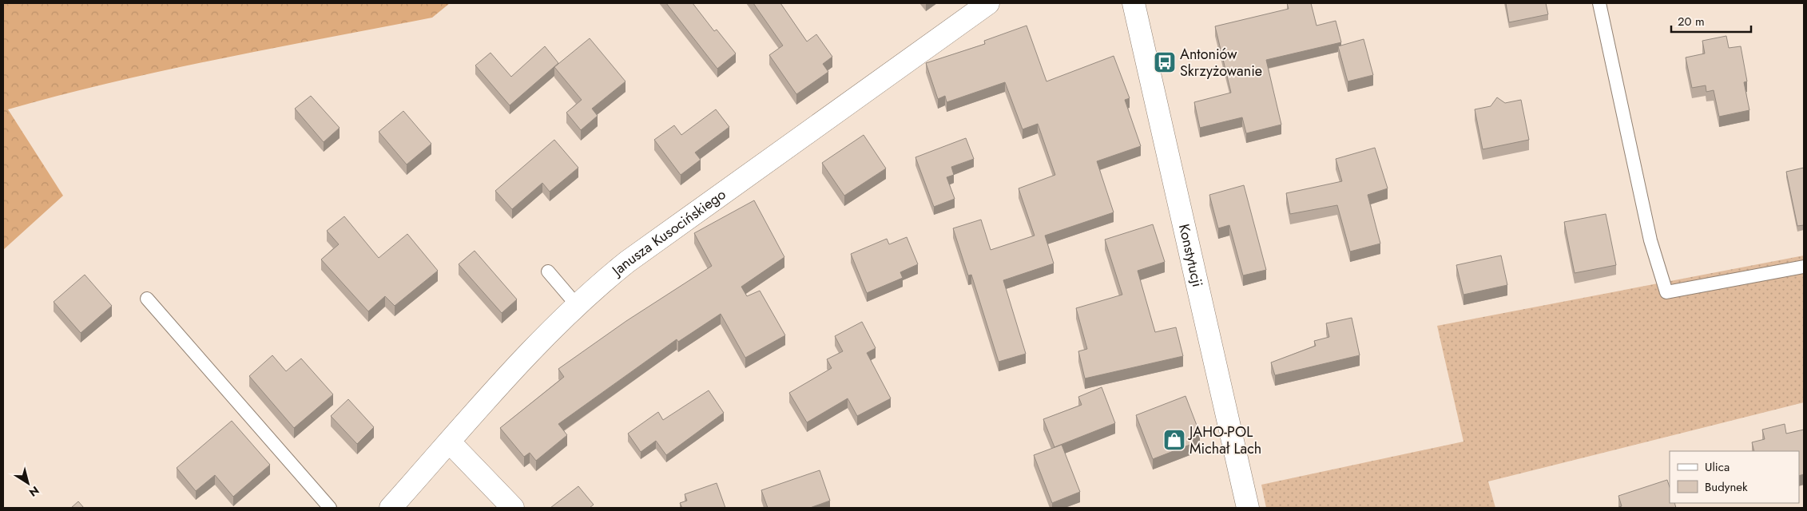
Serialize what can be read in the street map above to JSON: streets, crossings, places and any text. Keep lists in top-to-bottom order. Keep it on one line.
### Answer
{"streets":{"street":["Janusza Kusocińskiego","Konstytucji"]},"places":{"bus stop":["Antoniów Skrzyżowanie"],"shop":["JAHO-POL Michał Lach"]},"legend":["Ulica","Budynek"],"scale_bar":"20 m","north":"bottom right"}
